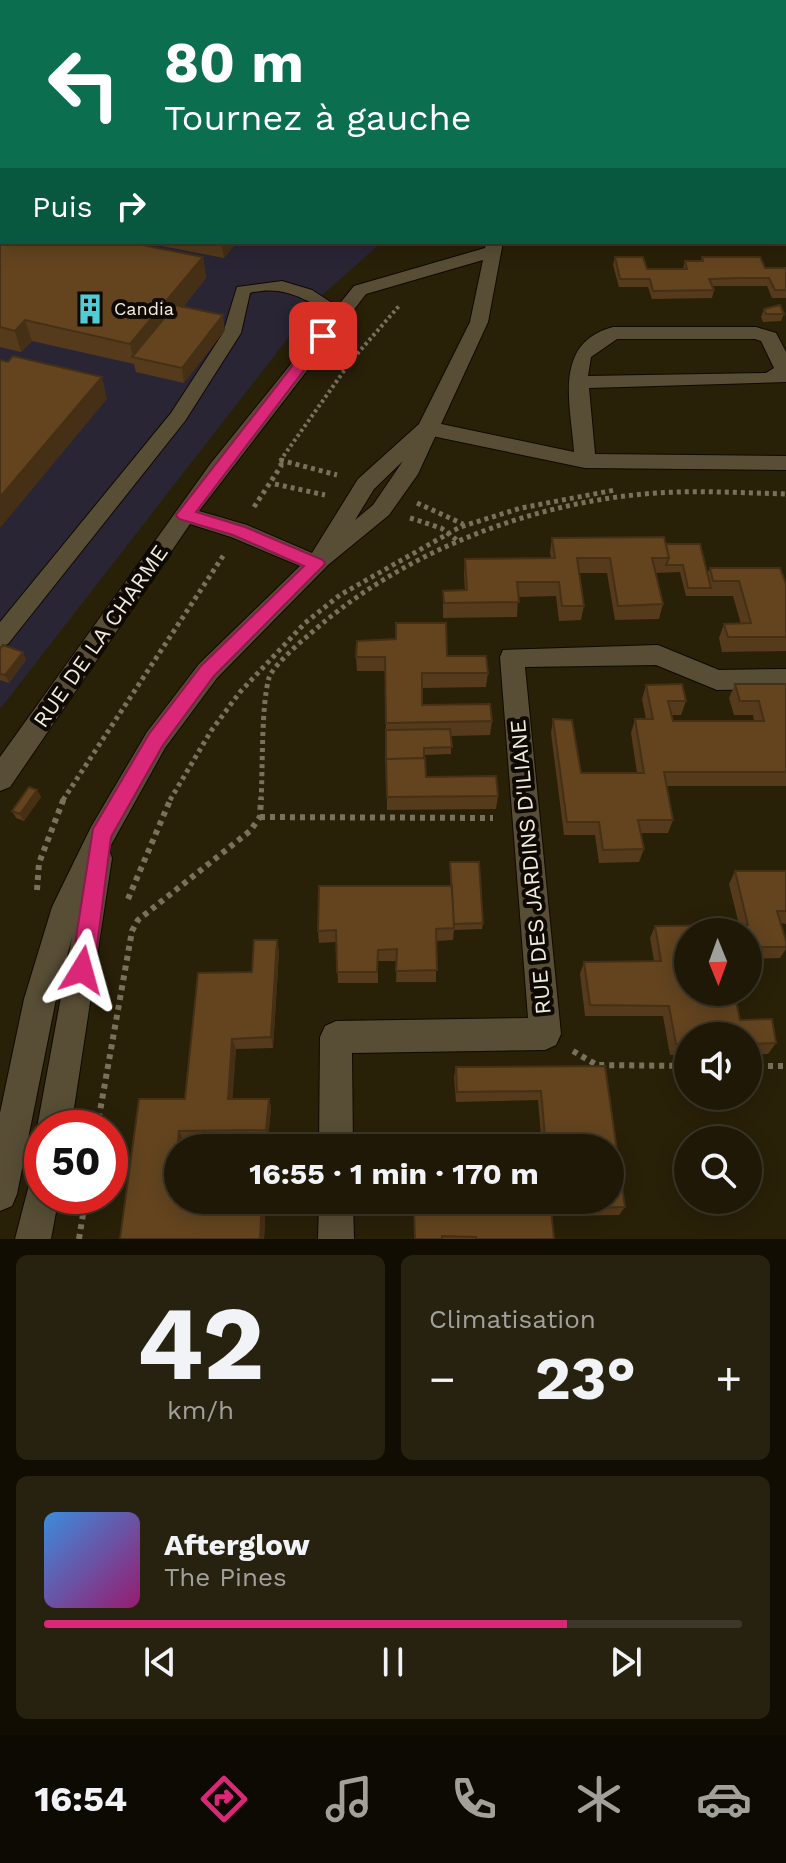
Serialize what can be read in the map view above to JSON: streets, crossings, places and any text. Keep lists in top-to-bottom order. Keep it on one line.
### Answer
{"streets":{"street":["RUE DE LA CHARME","RUE DES JARDINS D'ILIANE"]},"places":{"building":["Candia"]},"north":"bottom","page":{"turn":["80 m","Tournez à gauche"],"then":"Puis","limit":"50","trip":"16:55 · 1 min · 170 m","tile":[["42","km/h"],"Climatisation"],"heat":["−","23°","+"],"song":["Afterglow","The Pines"],"tabs":"16:54"}}
